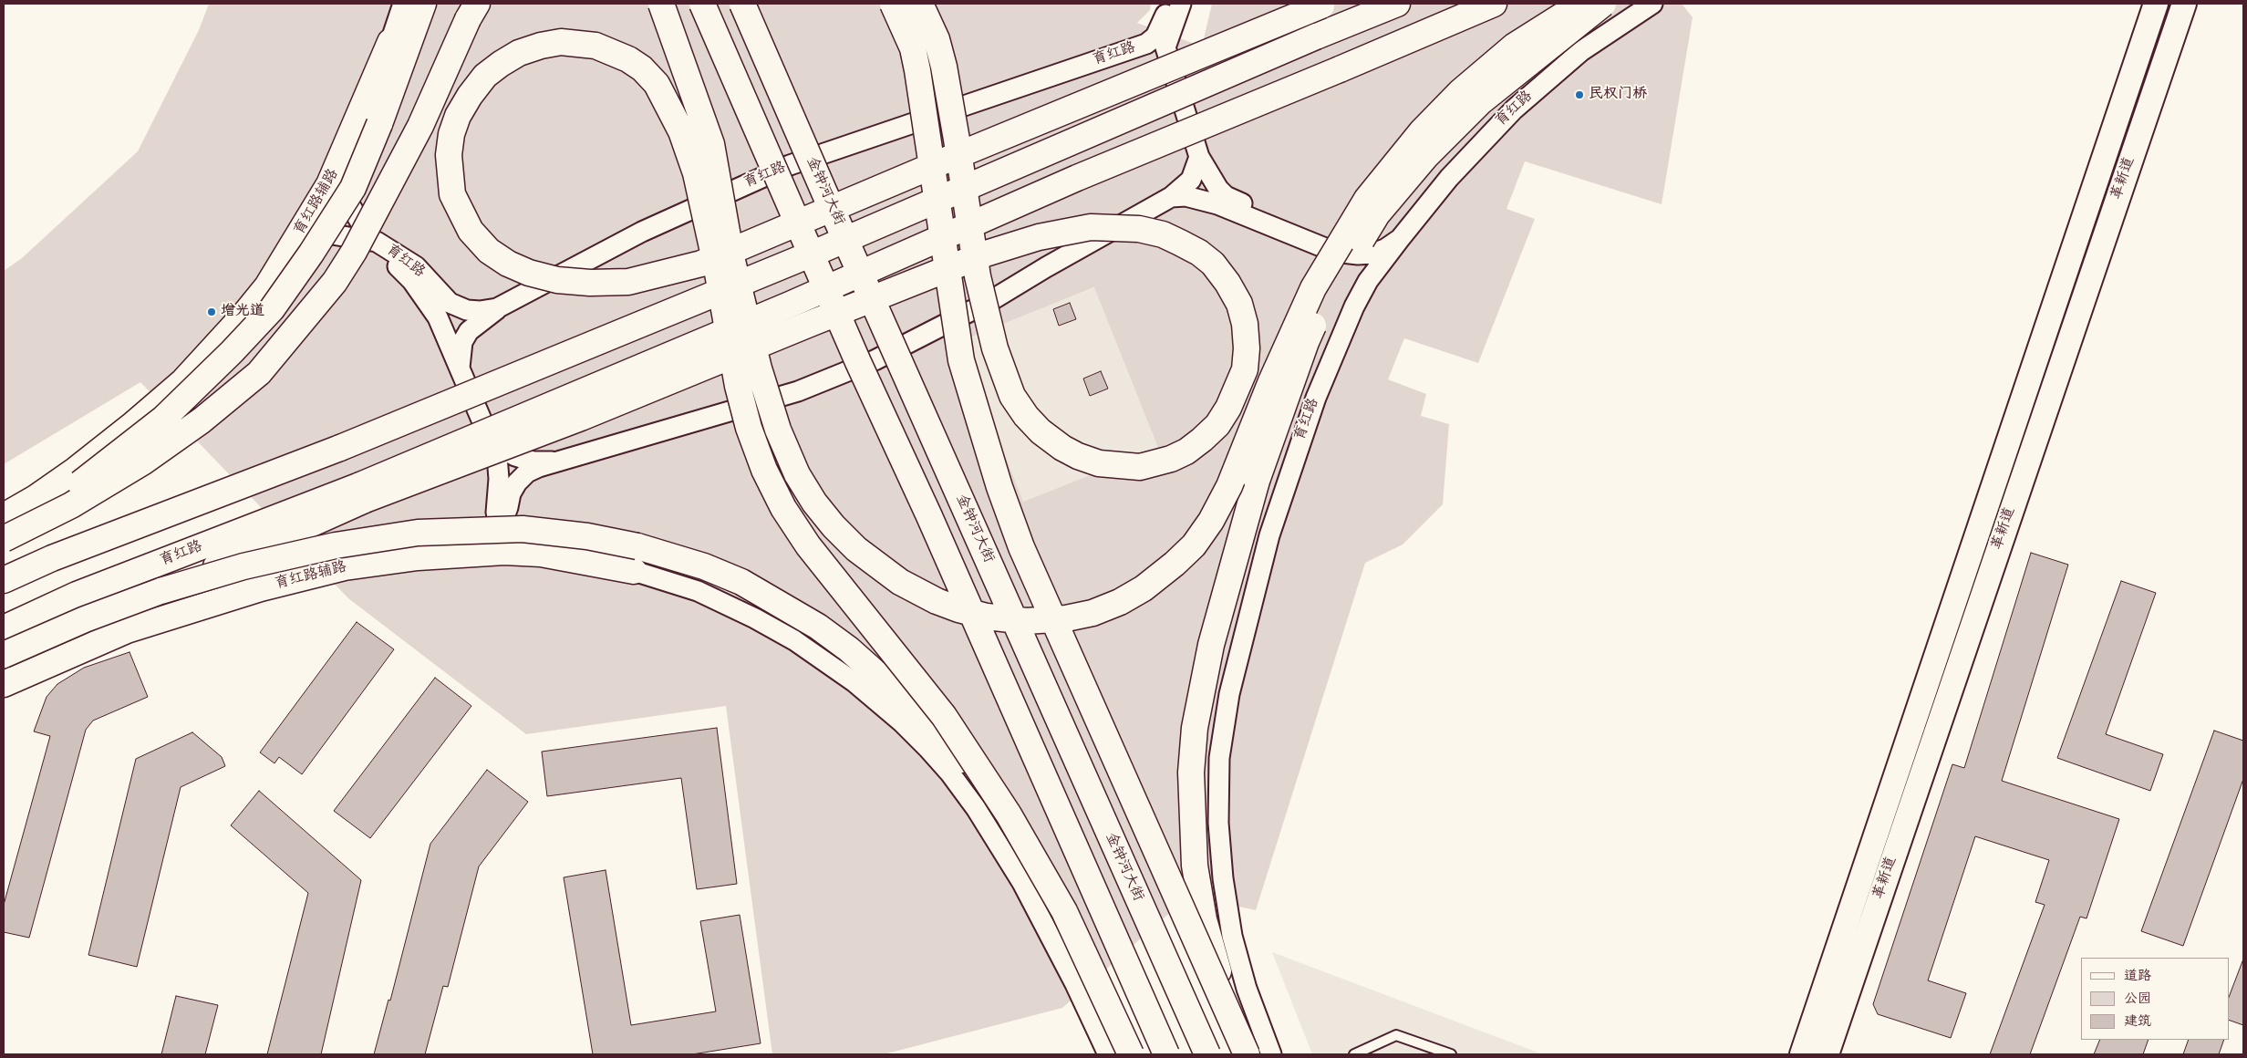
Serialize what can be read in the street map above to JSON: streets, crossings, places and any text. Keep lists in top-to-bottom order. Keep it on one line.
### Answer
{"streets":{"main road":["育红路","金钟河大街","育红路辅路"],"street":["革新道"]},"crossings":[["育红路","育红路辅路"]],"places":["民权门桥","增光道"],"legend":["道路","公园","建筑"]}
